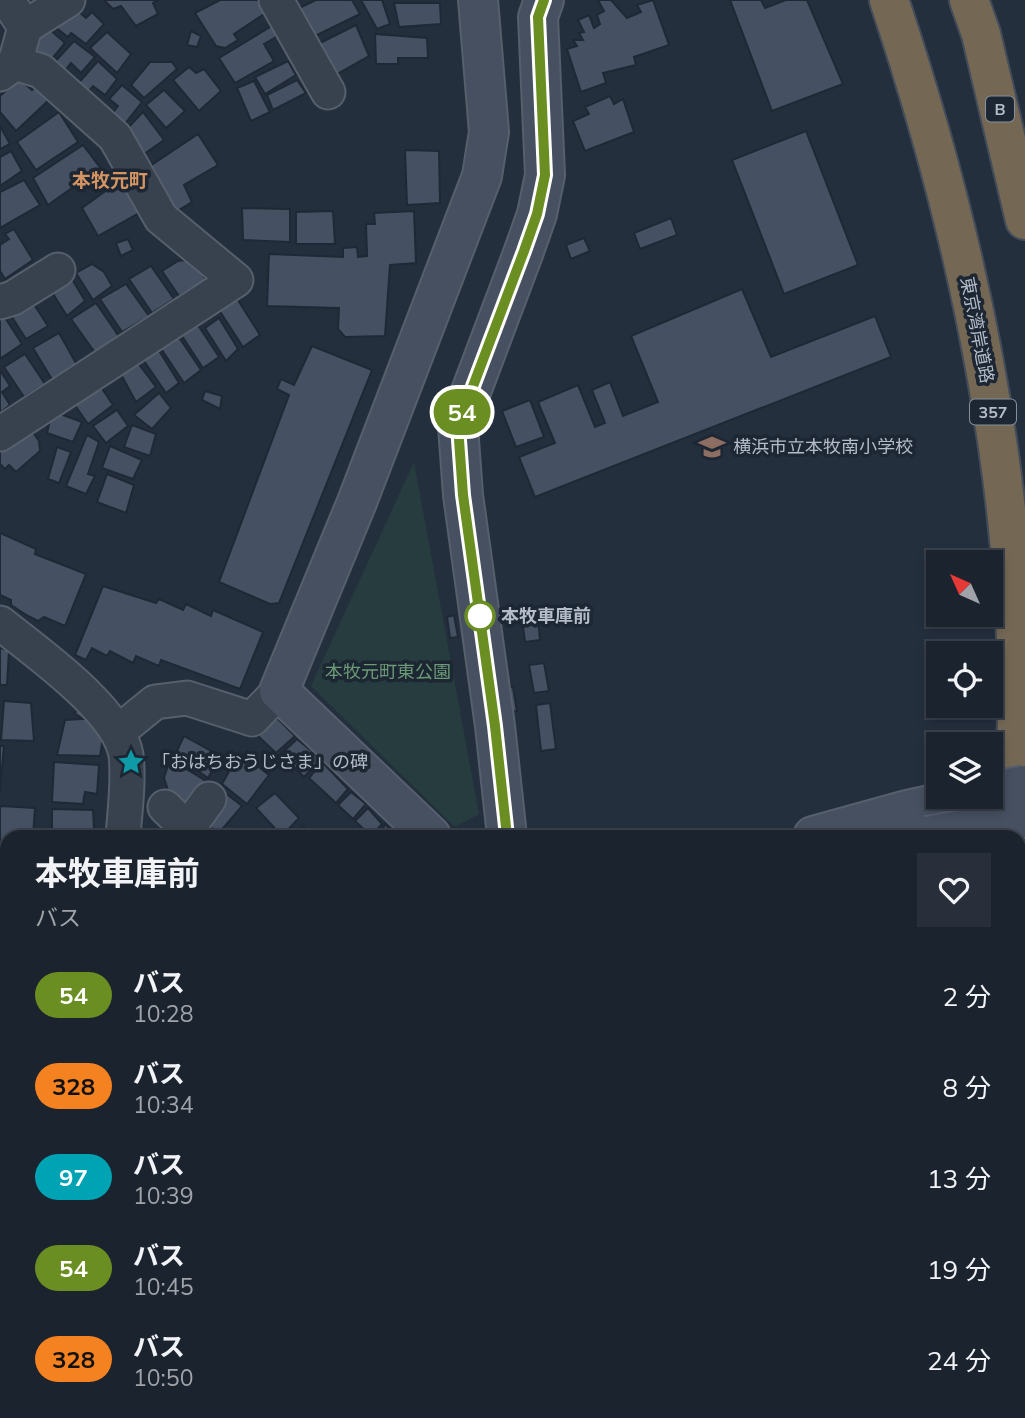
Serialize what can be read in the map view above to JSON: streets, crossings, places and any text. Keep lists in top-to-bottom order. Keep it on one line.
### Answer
{"streets":{"highway":["B","東京湾岸道路","357"]},"districts":["本牧元町"],"parks":["本牧元町東公園"],"places":{"school or university":["横浜市立本牧南小学校"],"other":["本牧車庫前"],"place":["「おはちおうじさま」の碑"]},"lines":["bus line 54"],"north":"top left","page":{"on_map":"54","heading":["本牧車庫前","バス"],"list":[{"mark":"54","name":"バス","note":"10:28","value":"2 分"},{"mark":"328","name":"バス","note":"10:34","value":"8 分"},{"mark":"97","name":"バス","note":"10:39","value":"13 分"},{"mark":"54","name":"バス","note":"10:45","value":"19 分"},{"mark":"328","name":"バス","note":"10:50","value":"24 分"}]}}
